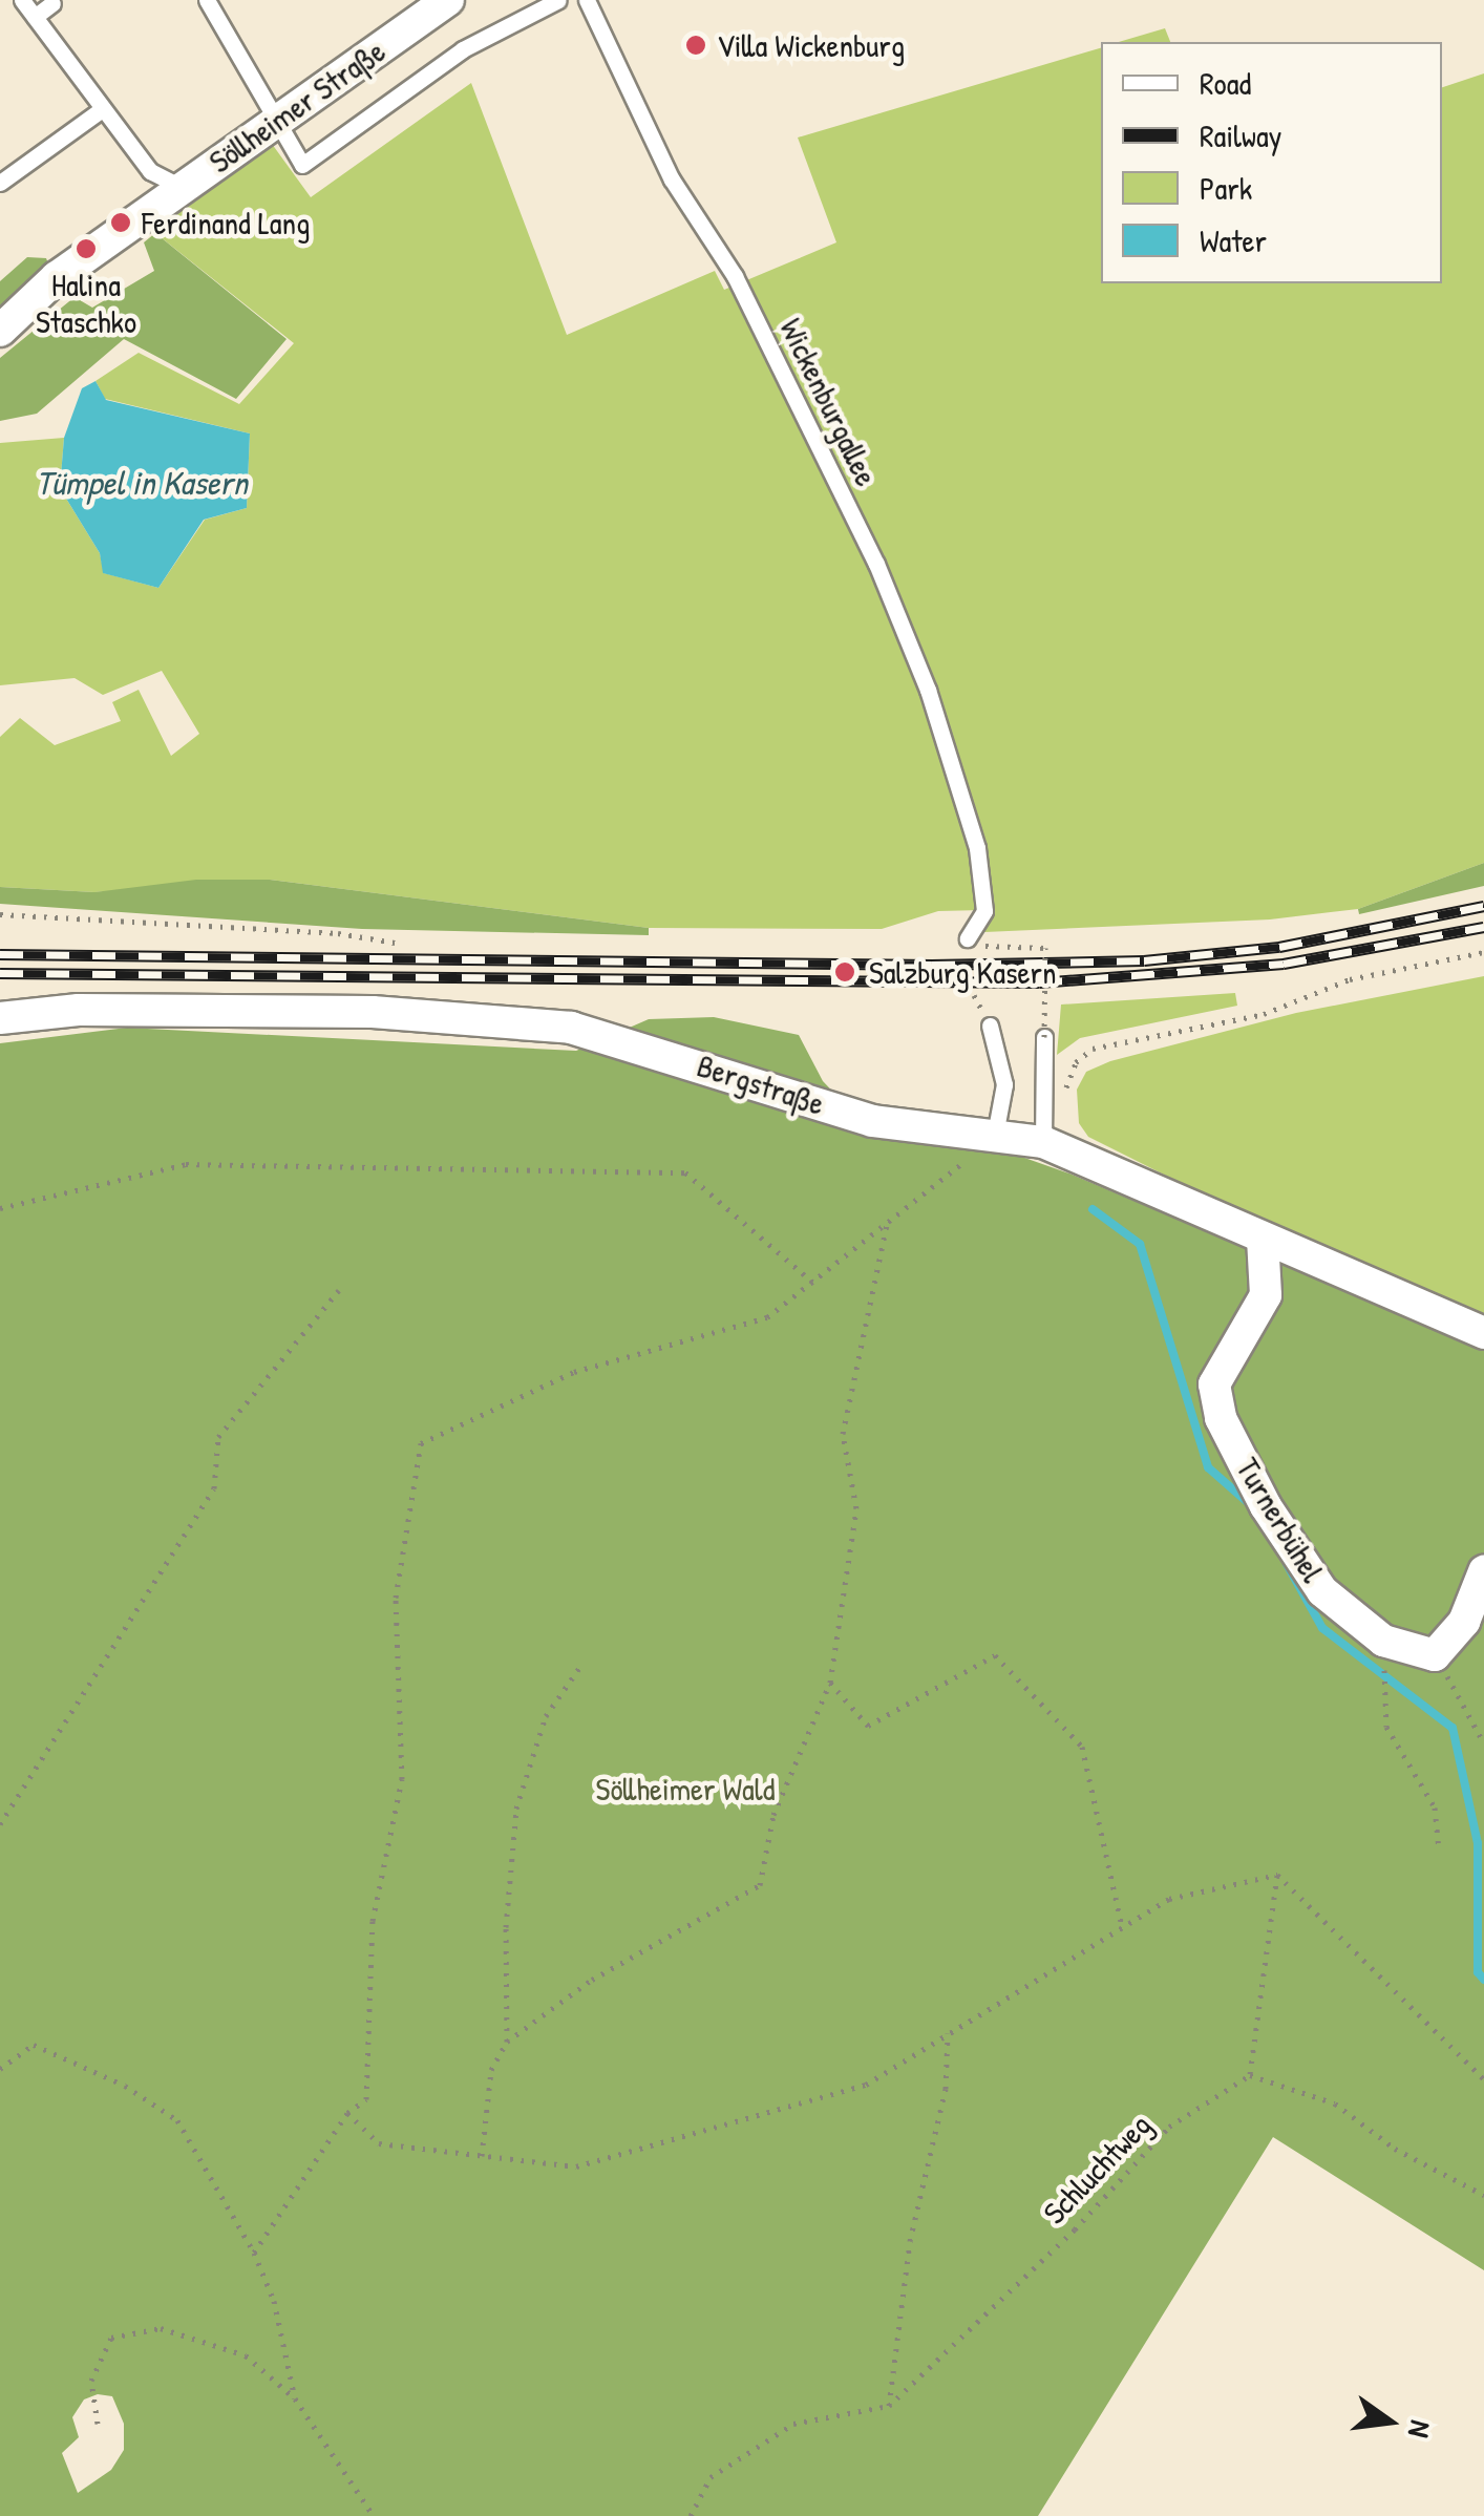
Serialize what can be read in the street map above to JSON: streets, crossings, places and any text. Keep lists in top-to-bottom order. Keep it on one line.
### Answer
{"streets":{"street":["Söllheimer Straße","Bergstraße","Turnerbühel"],"lane":["Wickenburgallee"],"path":["Schluchtweg"]},"crossings":[["Bergstraße","Turnerbühel"]],"water":["Tümpel in Kasern"],"parks":["Söllheimer Wald"],"places":["Villa Wickenburg","Ferdinand Lang","Halina Staschko","Salzburg Kasern"],"legend":["Road","Railway","Park","Water"],"north":"right"}
